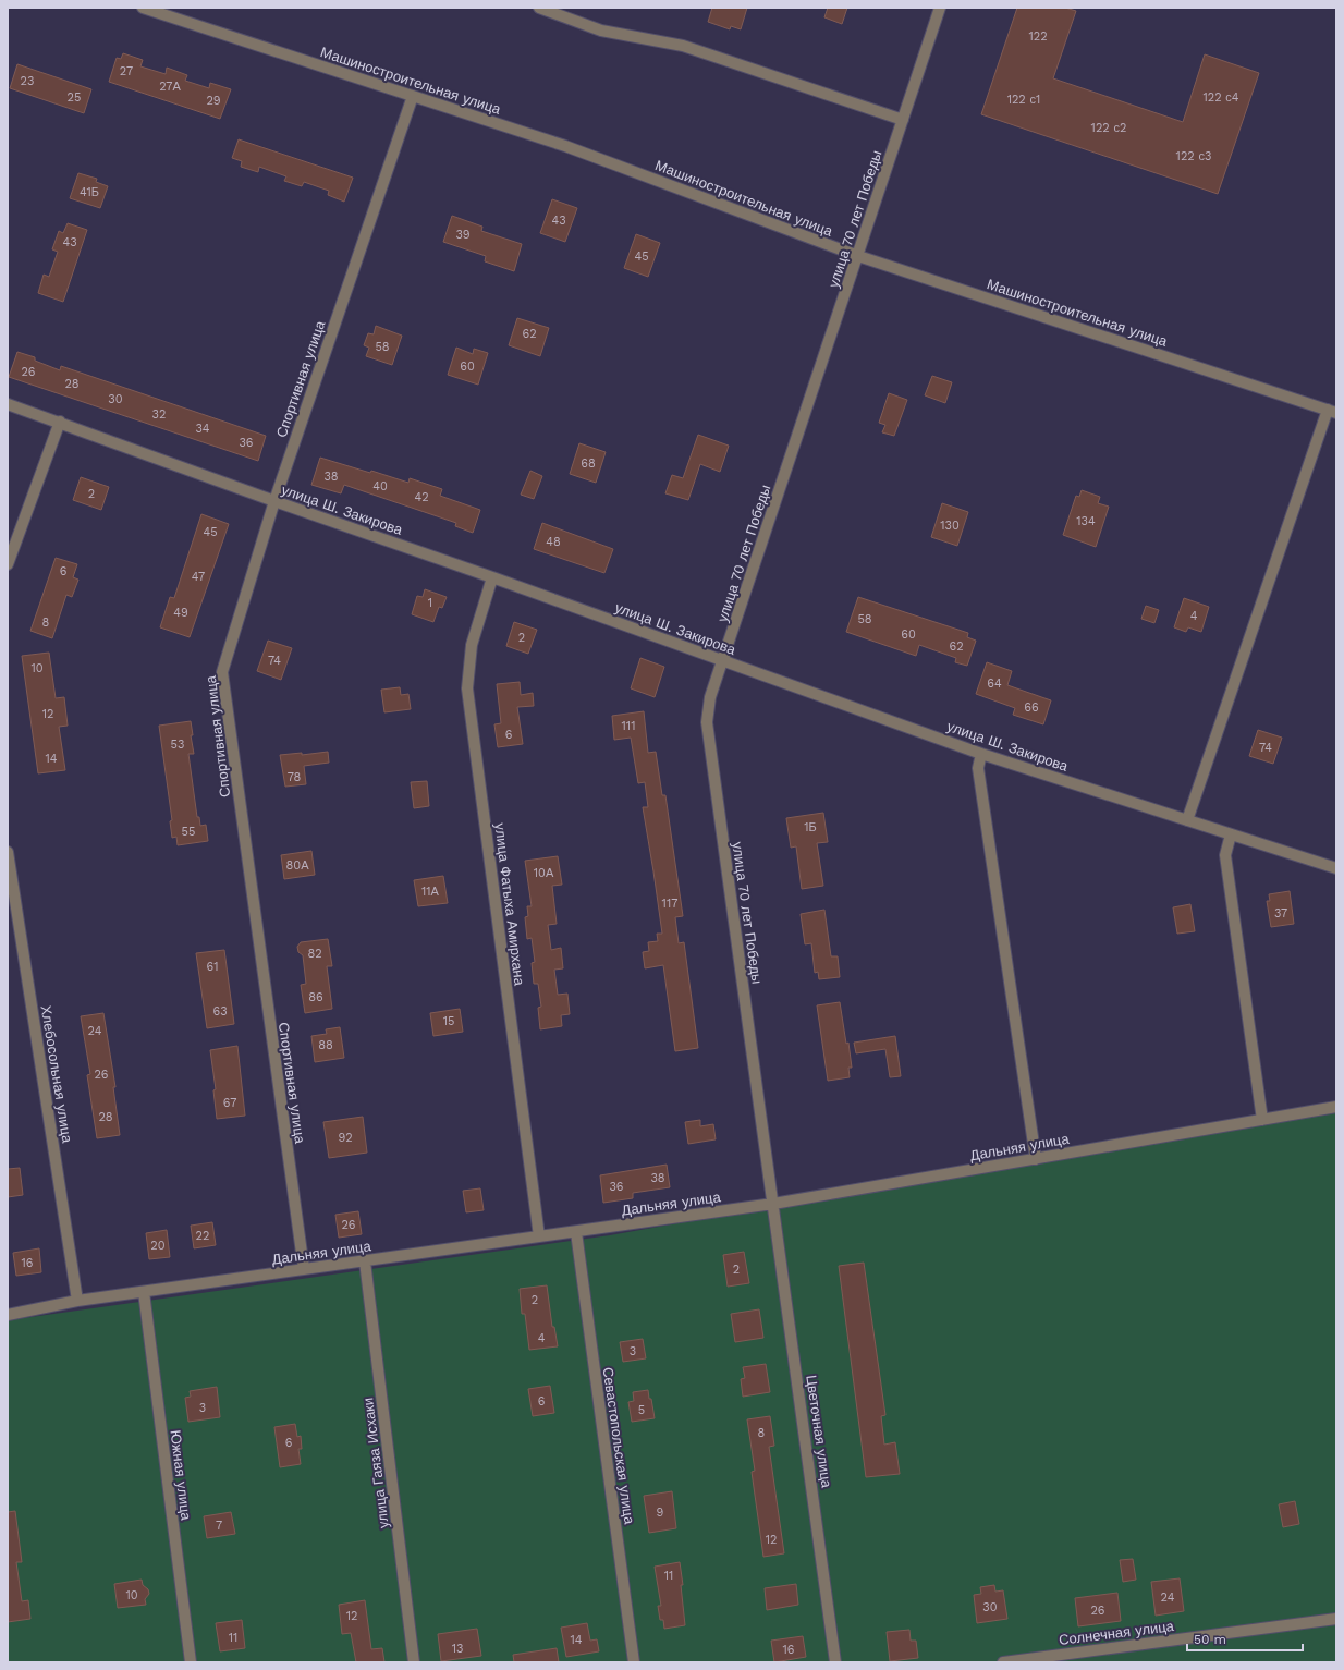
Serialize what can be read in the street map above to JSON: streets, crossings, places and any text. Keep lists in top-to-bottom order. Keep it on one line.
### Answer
{"streets":{"street":["Машиностроительная улица","улица 70 лет Победы","Спортивная улица","улица Ш. Закирова","улица Фатыха Амирхана","Хлебосольная улица","Дальняя улица","Цветочная улица","Севастопольская улица","улица Гаяза Исхаки","Южная улица","Солнечная улица"]},"crossings":[["Машиностроительная улица","улица 70 лет Победы"],["Машиностроительная улица","Спортивная улица"],["улица 70 лет Победы","улица Ш. Закирова"],["улица 70 лет Победы","Дальняя улица"],["улица 70 лет Победы","Цветочная улица"],["Спортивная улица","улица Ш. Закирова"],["Спортивная улица","Дальняя улица"],["улица Ш. Закирова","улица Фатыха Амирхана"],["улица Фатыха Амирхана","Дальняя улица"],["Хлебосольная улица","Дальняя улица"],["Дальняя улица","Цветочная улица"],["Дальняя улица","Севастопольская улица"],["Дальняя улица","улица Гаяза Исхаки"],["Дальняя улица","Южная улица"]],"house_numbers":["122","27","23","27А","25","122 с4","122 с1","29","122 с2","122 с3","41Б","43","39","43","45","62","58","60","26","28","30","32","34","36","68","38","40","2","42","134","130","45","48","6","47","1","49","4","58","8","60","2","62","74","10","64","66","12","111","6","53","74","14","78","1Б","55","80А","10А","11А","117","37","82","61","86","63","15","24","88","26","67","28","92","38","36","26","22","20","16","2","2","4","3","6","3","5","8","6","9","7","12","11","10","24","30","26","12","11","14","13","16"],"scale_bar":"50 m"}
